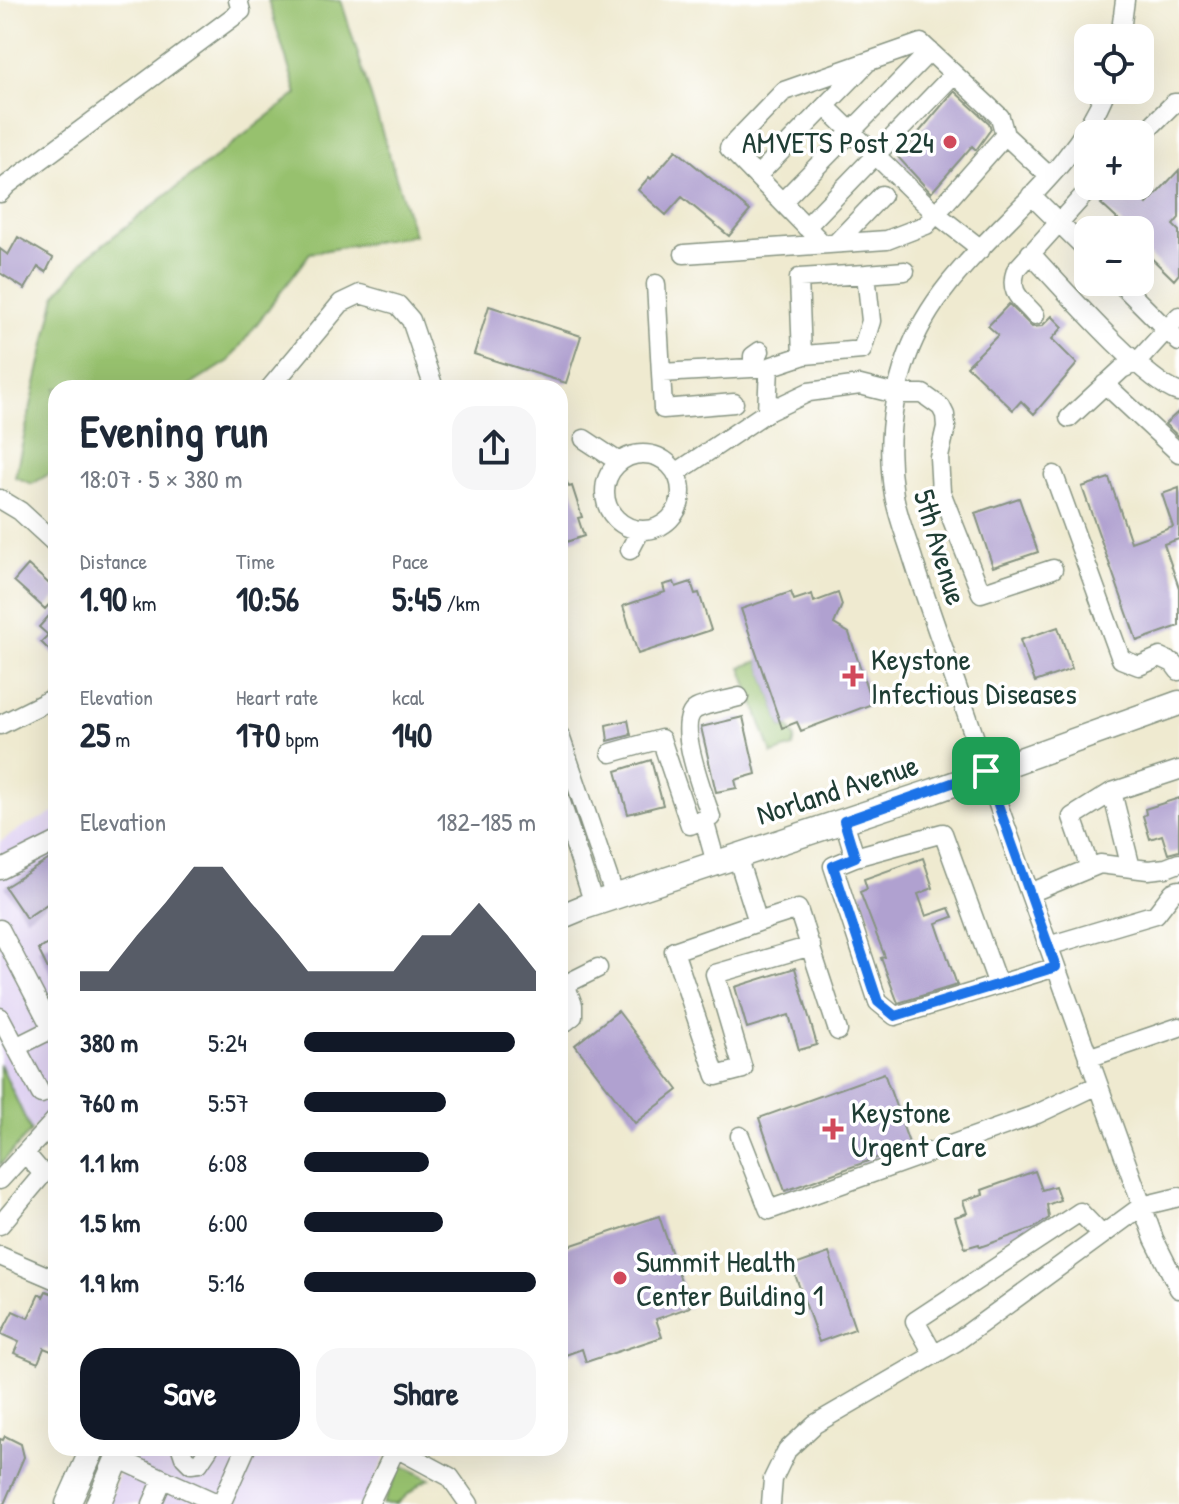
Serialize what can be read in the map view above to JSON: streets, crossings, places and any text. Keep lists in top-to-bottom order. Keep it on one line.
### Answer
{"streets":{"main road":["Norland Avenue"],"street":["5th Avenue"]},"crossings":[["5th Avenue","Norland Avenue"]],"places":{"other":["AMVETS Post 224","Summit Health Center Building 1"],"health":["Keystone Infectious Diseases","Keystone Urgent Care"]},"page":{"map_buttons":["+","−"],"heading":["Evening run","18:07 · 5 × 380 m"],"stats":[["Distance","1.90 km"],["Time","10:56"],["Pace","5:45 /km"],["Elevation","25 m"],["Heart rate","170 bpm"],["kcal","140"]],"chart":["Elevation","182–185 m"],"list":[{"name":"380 m","note":"5:24"},{"name":"760 m","note":"5:57"},{"name":"1.1 km","note":"6:08"},{"name":"1.5 km","note":"6:00"},{"name":"1.9 km","note":"5:16"}],"buttons":["Save","Share"]}}
